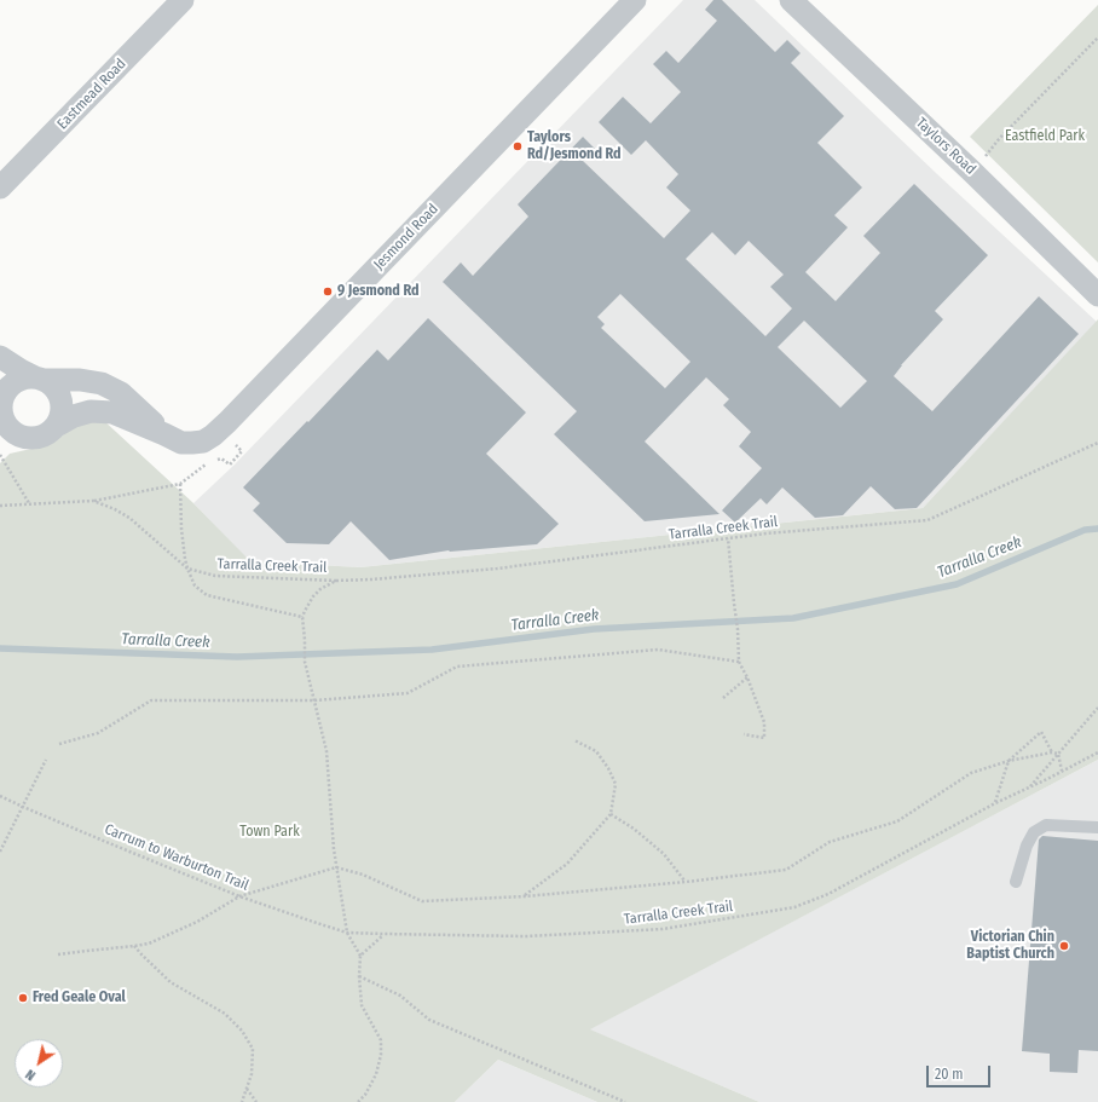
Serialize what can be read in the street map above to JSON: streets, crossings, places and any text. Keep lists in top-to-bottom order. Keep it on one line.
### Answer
{"streets":{"street":["Eastmead Road","Taylors Road","Jesmond Road"],"path":["Tarralla Creek Trail","Carrum to Warburton Trail"]},"crossings":[["Tarralla Creek Trail","Carrum to Warburton Trail"]],"water":["Tarralla Creek"],"parks":["Eastfield Park","Town Park"],"places":["Taylors Rd/Jesmond Rd","9 Jesmond Rd","Victorian Chin Baptist Church","Fred Geale Oval"],"scale_bar":"20 m","north":"bottom left"}
